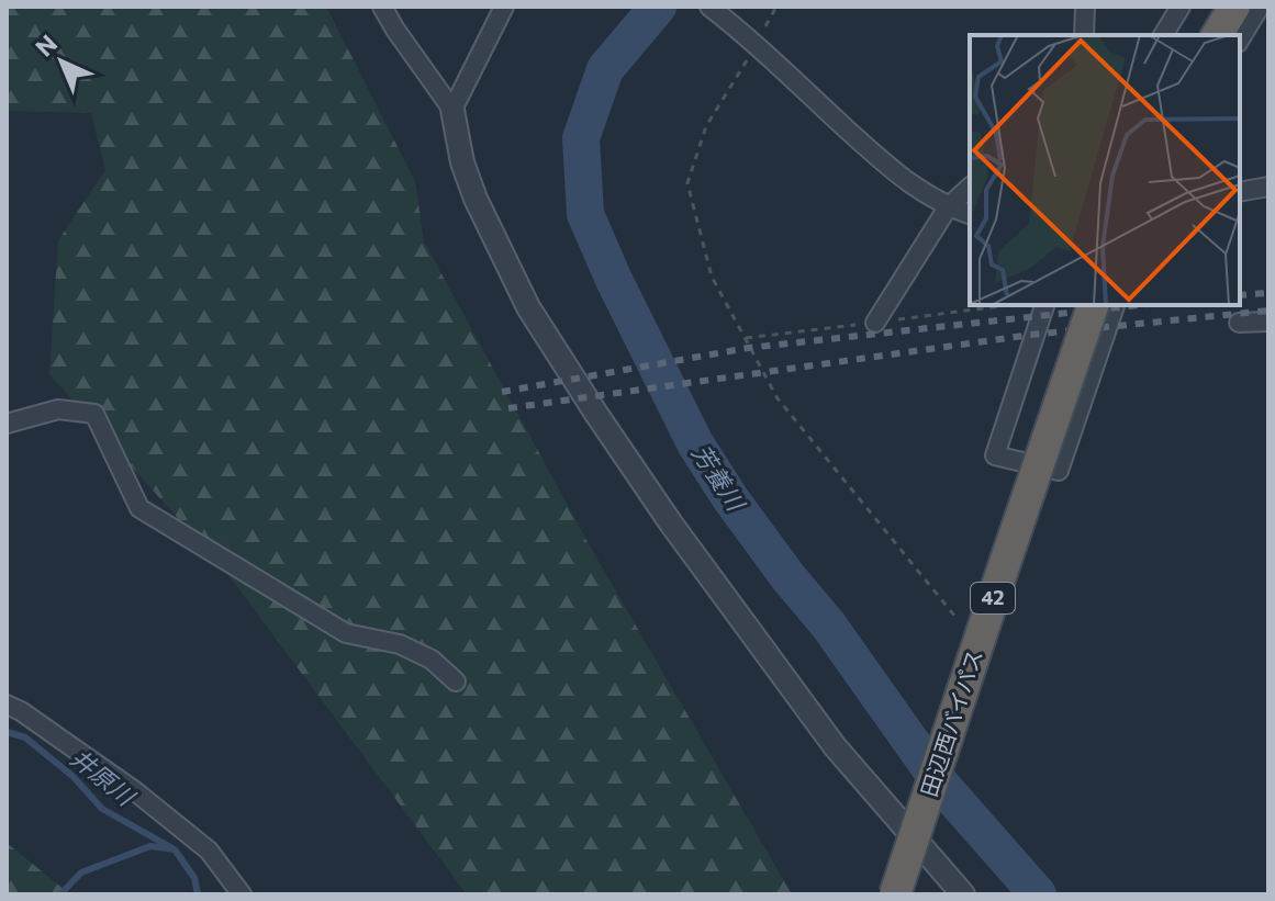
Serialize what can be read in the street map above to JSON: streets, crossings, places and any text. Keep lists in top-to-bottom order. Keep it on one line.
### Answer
{"streets":{"highway":["42","田辺西バイパス"]},"water":["芳養川","井原川"],"north":"top left"}
